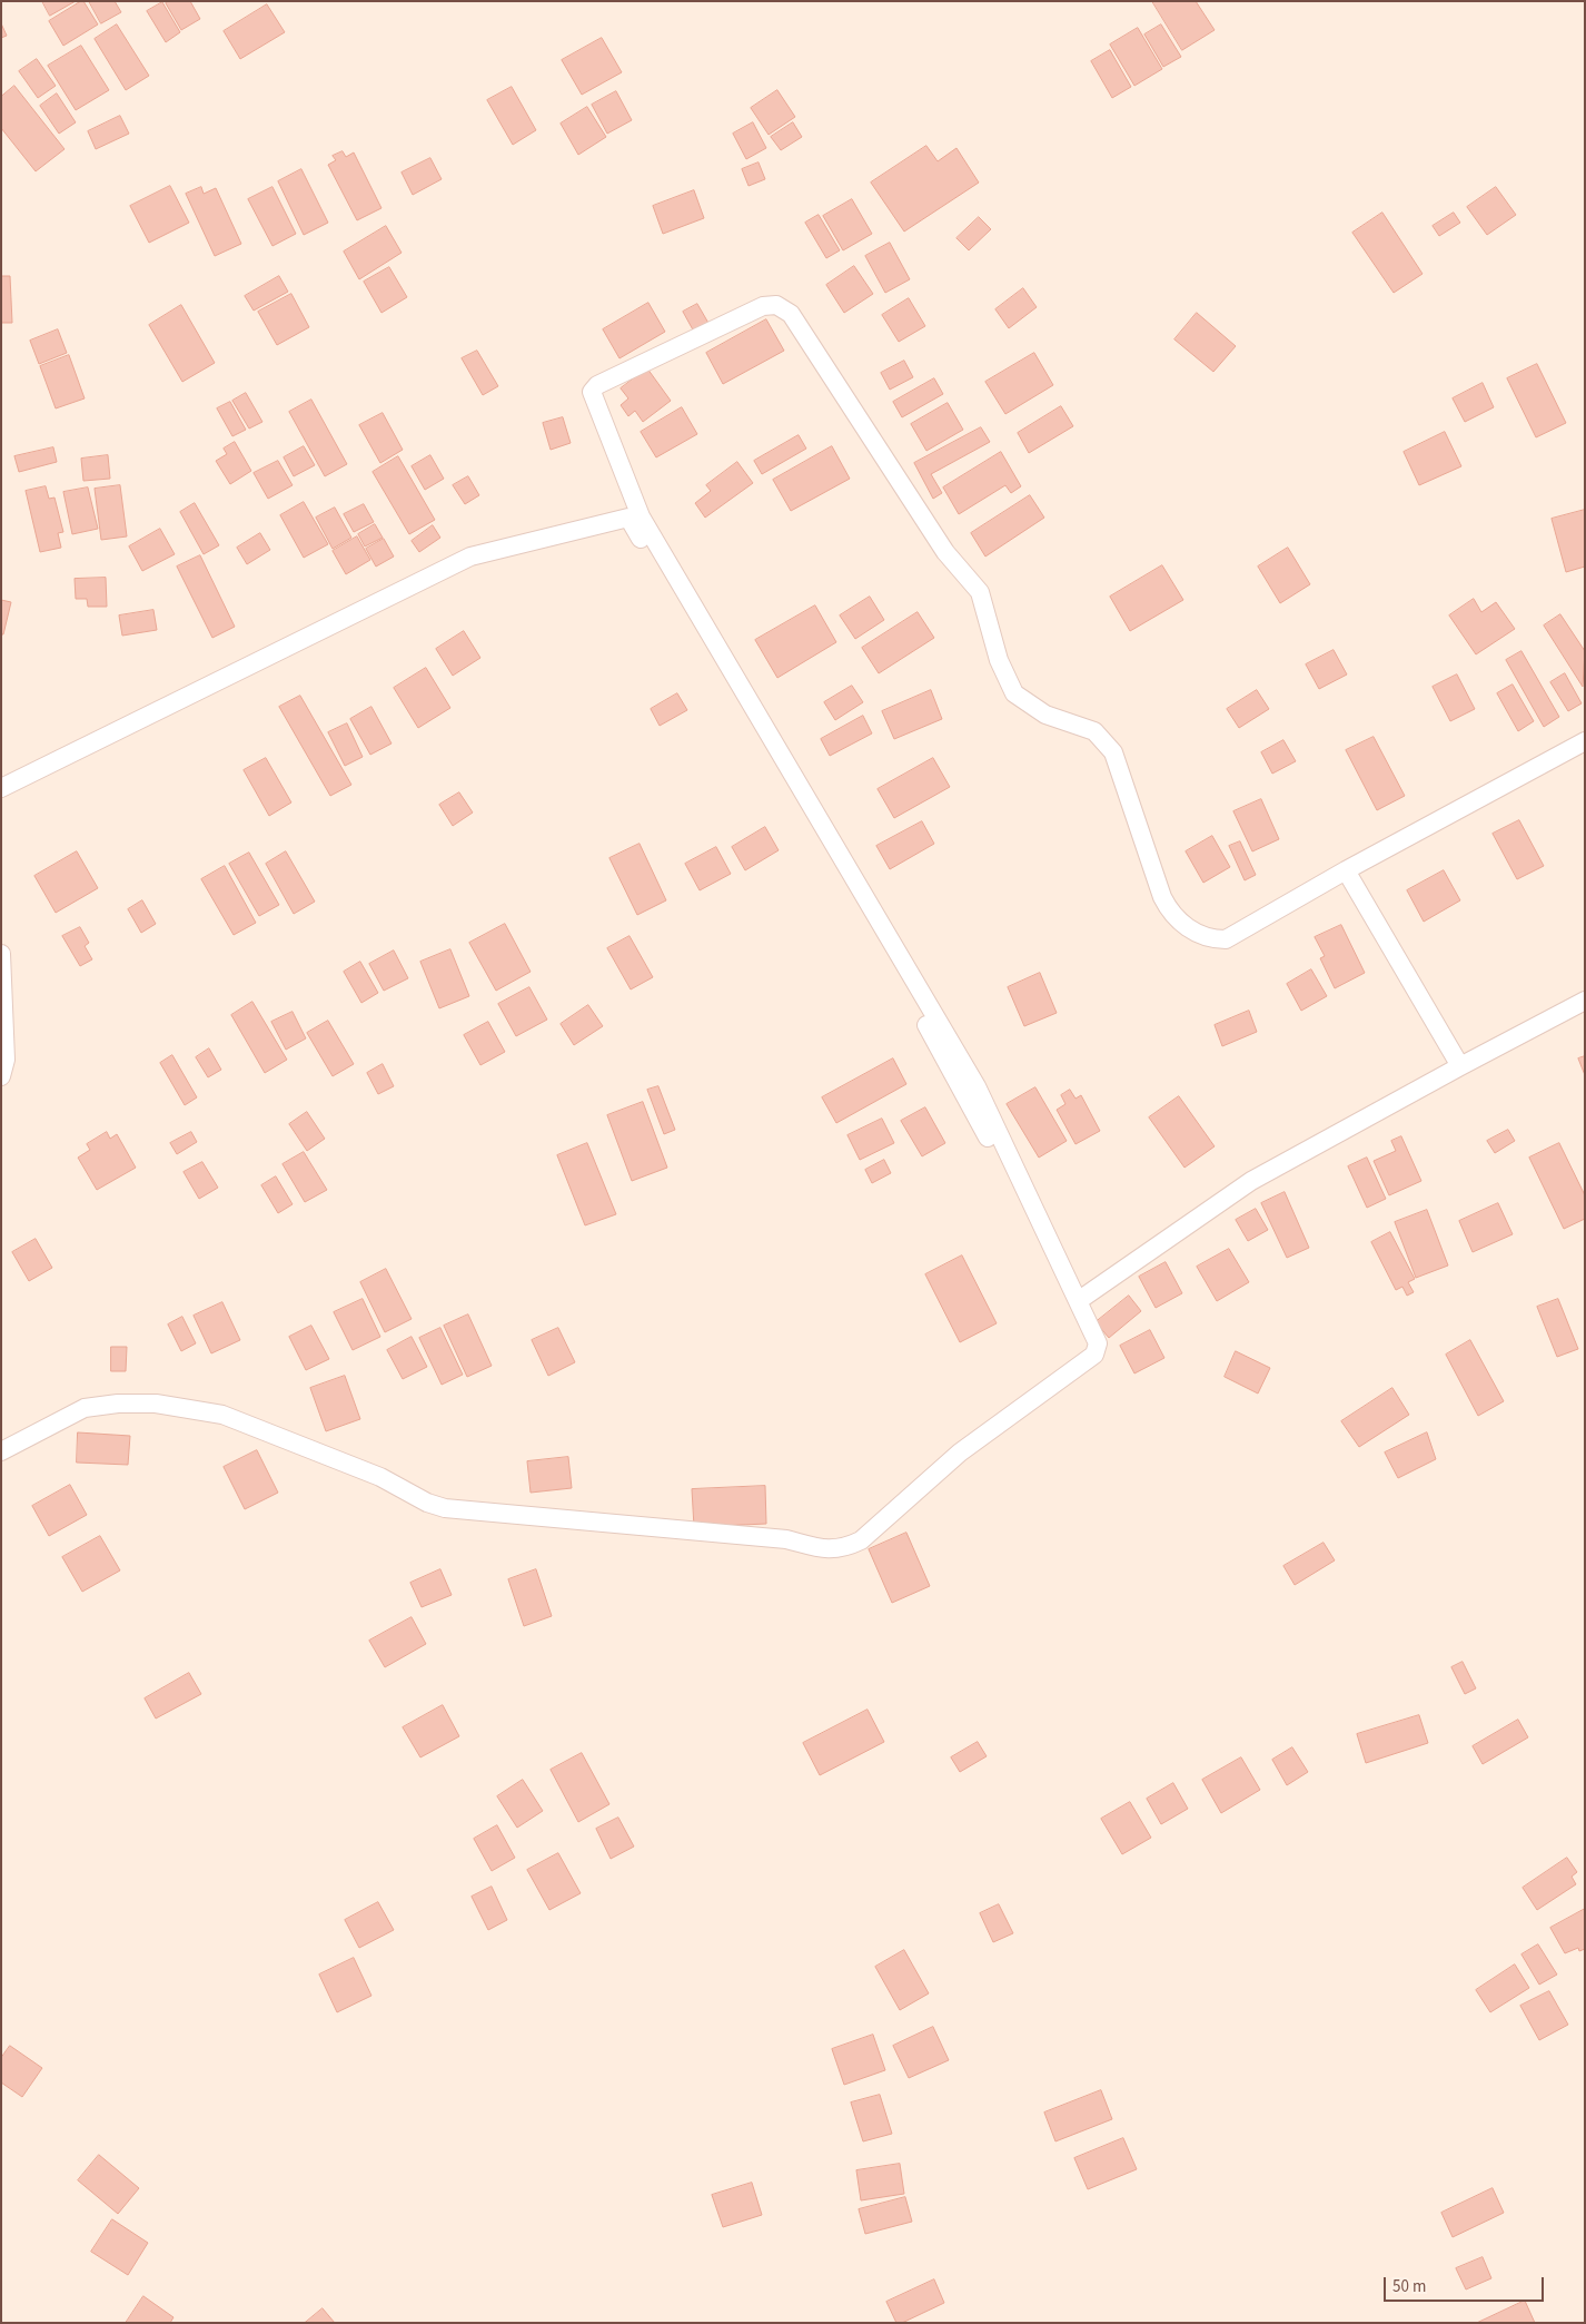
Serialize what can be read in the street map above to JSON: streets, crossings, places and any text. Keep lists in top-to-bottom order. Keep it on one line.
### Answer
{"scale_bar":"50 m"}
